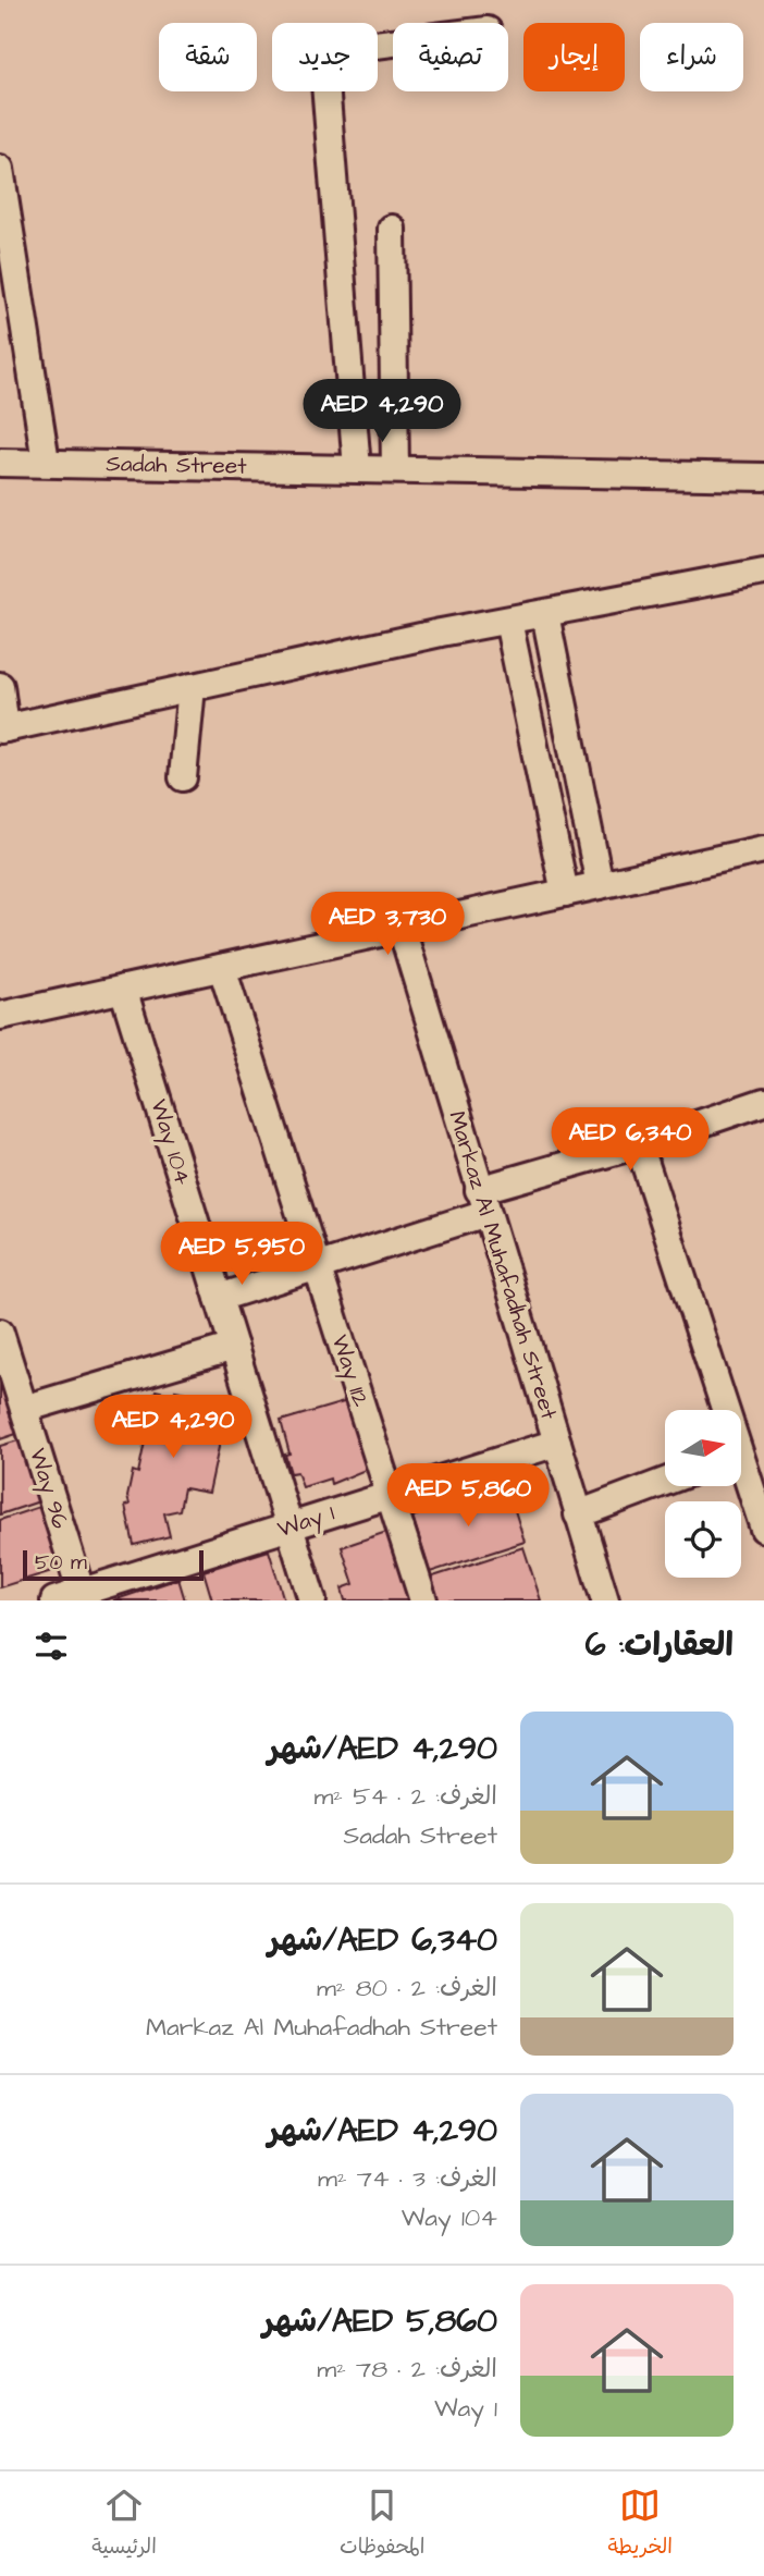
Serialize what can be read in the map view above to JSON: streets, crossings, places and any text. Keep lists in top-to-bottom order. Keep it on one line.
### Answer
{"streets":{"street":["Sadah Street","Way 104","Markaz Al Muhafadhah Street","Way 112","Way 96","Way 1"]},"crossings":[["Way 104","Way 1"],["Markaz Al Muhafadhah Street","Way 1"],["Way 112","Way 1"],["Way 96","Way 1"]],"scale_bar":"50 m","north":"right","page":{"chip":["شراء","إيجار","تصفية","جديد","شقة"],"price":["AED 4,290","AED 3,730","AED 6,340","AED 5,950","AED 4,290","AED 5,860"],"scale":"50 m","heading":"العقارات: 6","list":[{"name":"AED 4,290/شهر","note":"الغرف: 2 · 54 m² · Sadah Street"},{"name":"AED 6,340/شهر","note":"الغرف: 2 · 80 m² · Markaz Al Muhafadhah Street"},{"name":"AED 4,290/شهر","note":"الغرف: 3 · 74 m² · Way 104"},{"name":"AED 5,860/شهر","note":"الغرف: 2 · 78 m² · Way 1"}],"tabs":["الخريطة","المحفوظات","الرئيسية"]}}
